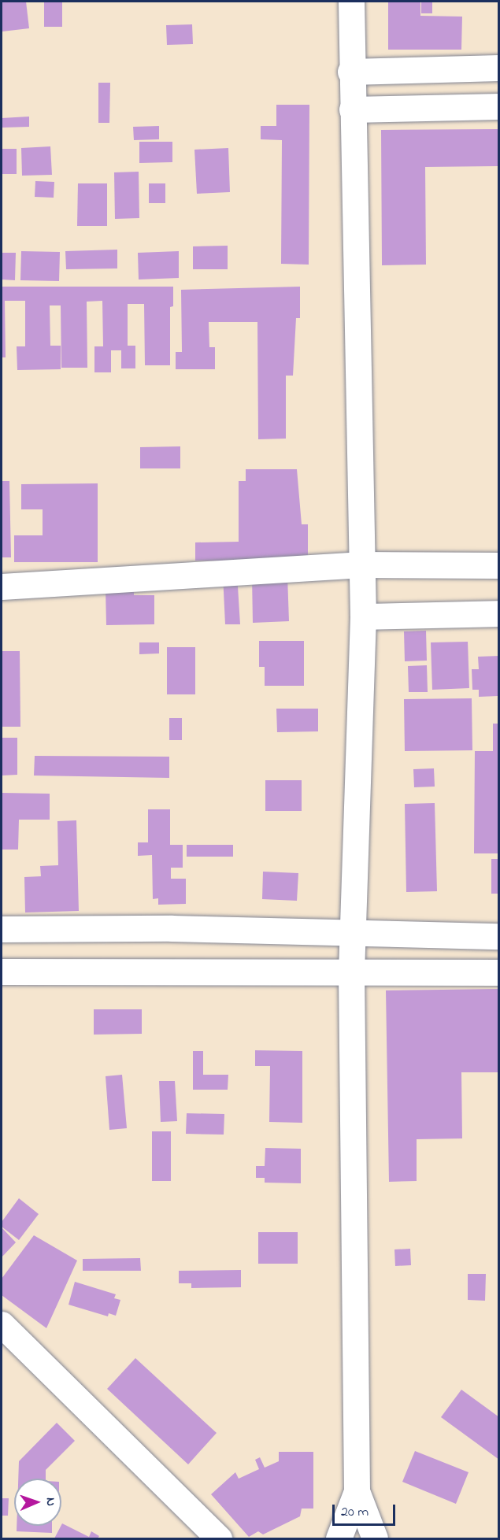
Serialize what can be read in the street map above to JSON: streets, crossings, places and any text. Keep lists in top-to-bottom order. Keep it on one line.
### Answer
{"scale_bar":"20 m","north":"right"}
